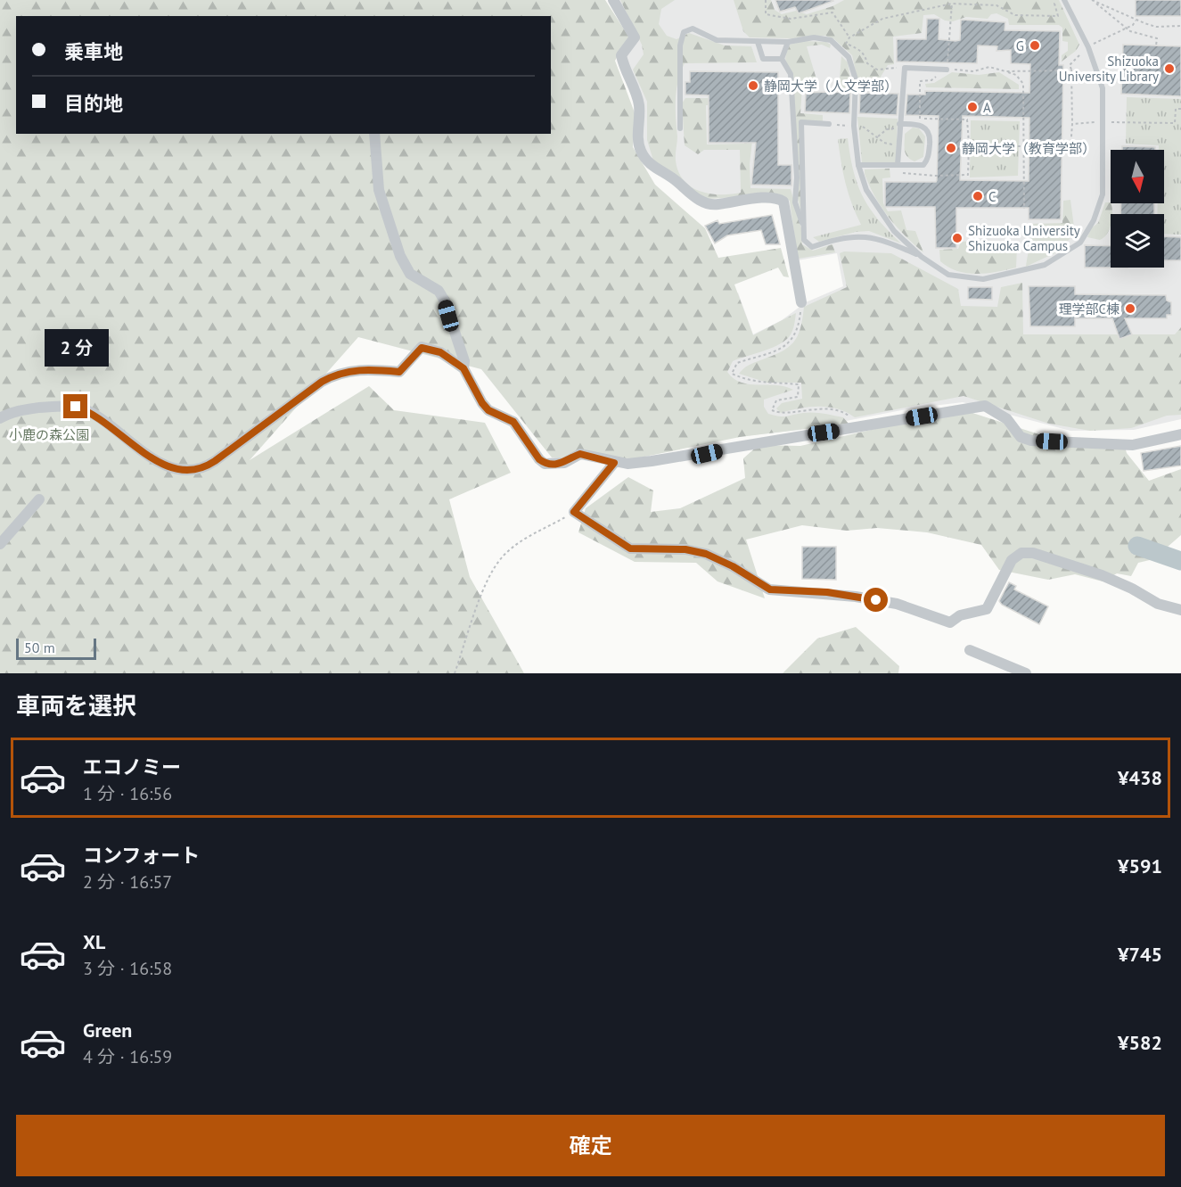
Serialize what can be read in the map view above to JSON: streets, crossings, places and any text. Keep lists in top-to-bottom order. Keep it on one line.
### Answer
{"parks":["小鹿の森公園"],"places":["G","Shizuoka University Library","静岡大学（人文学部）","A","静岡大学（教育学部）","C","Shizuoka University Shizuoka Campus","理学部C棟"],"scale_bar":"50 m","north":"bottom","page":{"banner":["乗車地","目的地"],"bubble":"2 分","scale":"50 m","heading":"車両を選択","list":[{"name":"エコノミー","note":"1 分 · 16:56","value":"¥438"},{"name":"コンフォート","note":"2 分 · 16:57","value":"¥591"},{"name":"XL","note":"3 分 · 16:58","value":"¥745"},{"name":"Green","note":"4 分 · 16:59","value":"¥582"}],"buttons":"確定"}}
